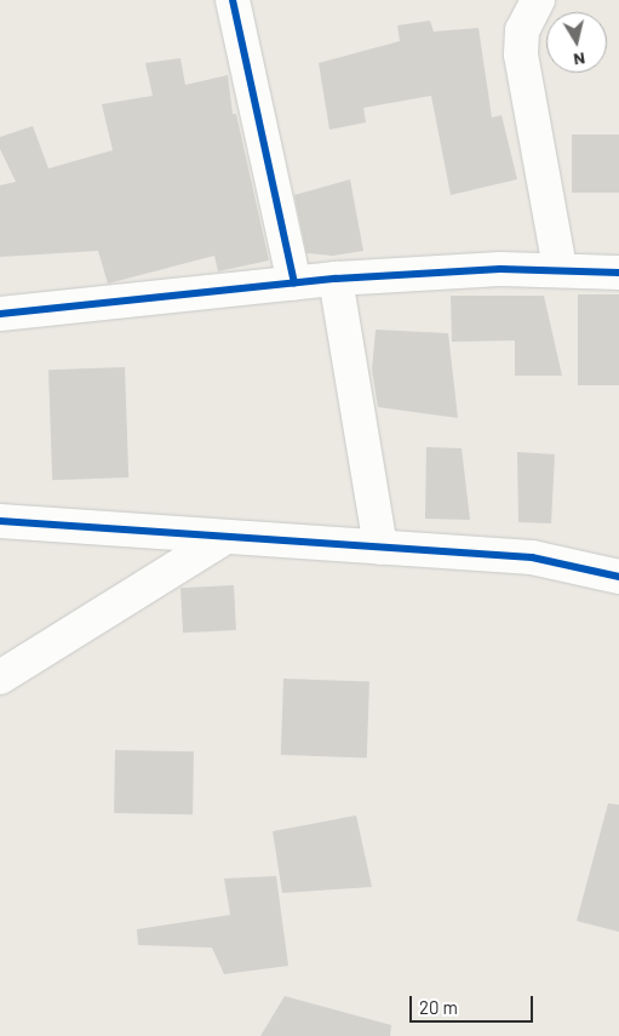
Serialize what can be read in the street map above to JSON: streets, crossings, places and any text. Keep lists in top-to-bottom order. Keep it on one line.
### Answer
{"scale_bar":"20 m","north":"bottom"}
